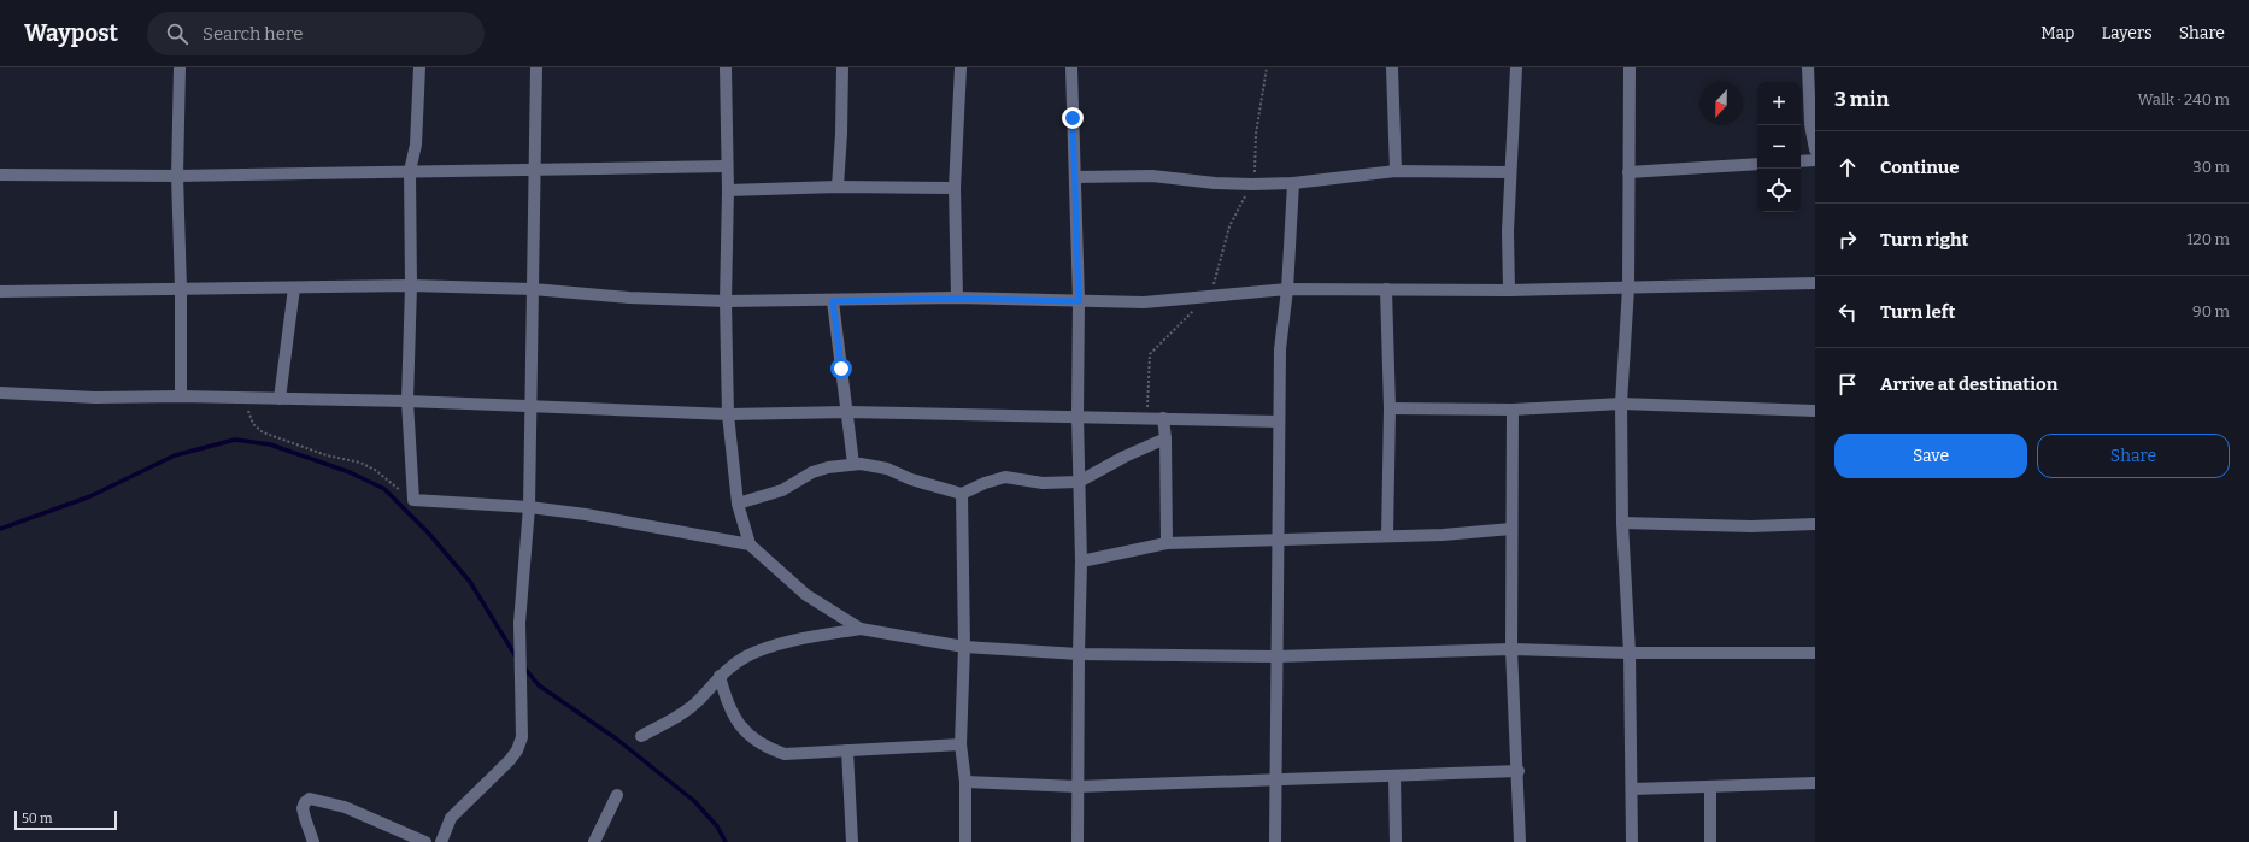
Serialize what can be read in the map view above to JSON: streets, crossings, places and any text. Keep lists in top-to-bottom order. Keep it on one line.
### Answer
{"scale_bar":"50 m","north":"bottom","page":{"header":"Waypost","search":"Search here","nav":["Map","Layers","Share"],"heading":["3 min","Walk · 240 m"],"map_buttons":["+","−"],"list":[["Continue","30 m"],["Turn right","120 m"],["Turn left","90 m"],"Arrive at destination"],"buttons":["Save","Share"],"scale":"50 m"}}
